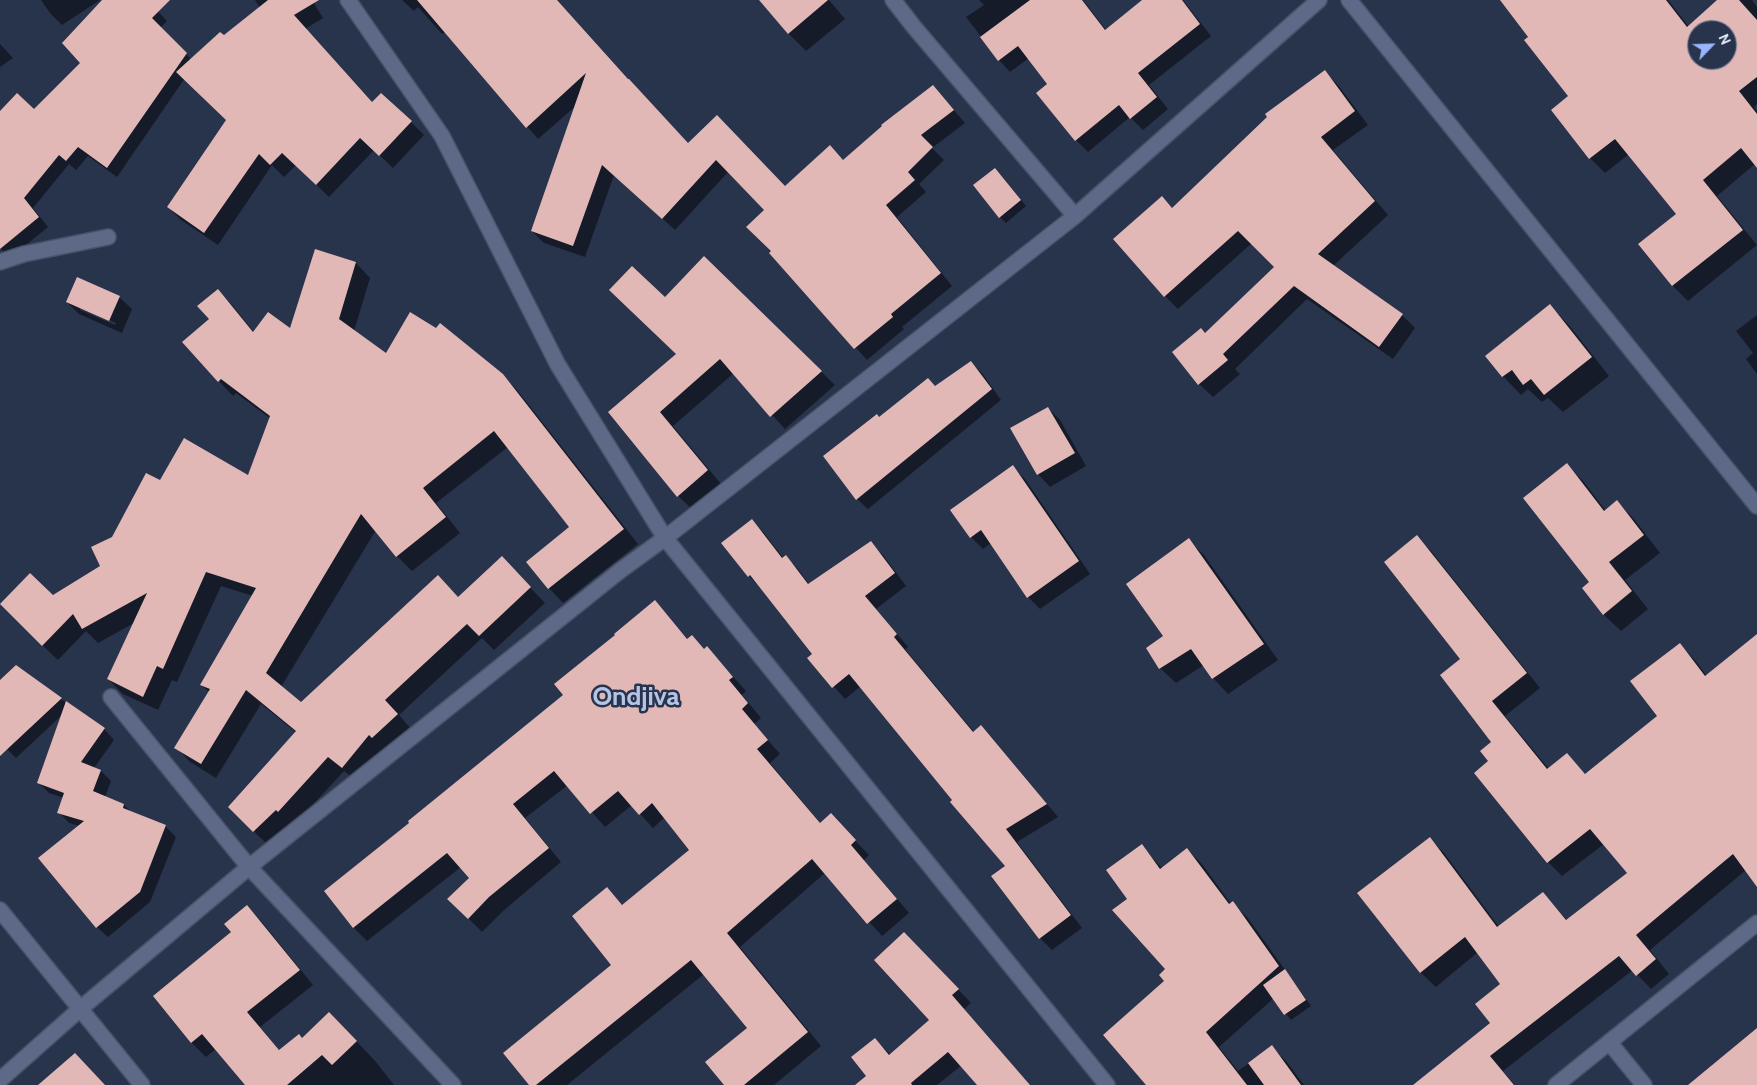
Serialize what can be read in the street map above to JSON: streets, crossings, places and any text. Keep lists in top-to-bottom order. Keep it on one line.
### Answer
{"districts":["Ondjiva"],"north":"top right"}
